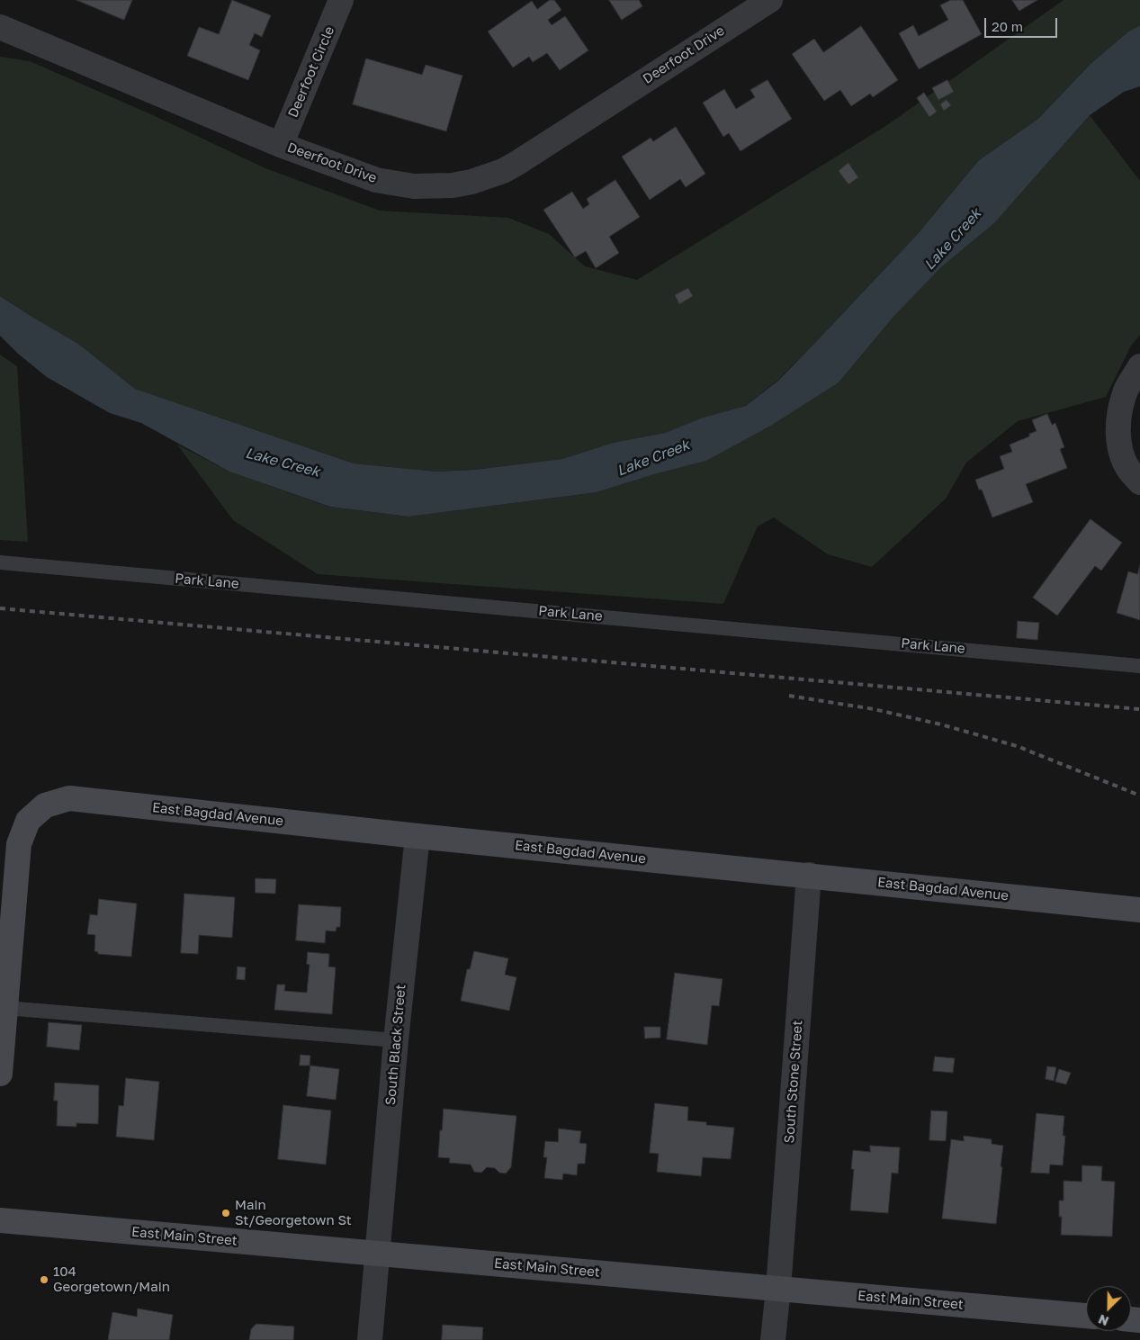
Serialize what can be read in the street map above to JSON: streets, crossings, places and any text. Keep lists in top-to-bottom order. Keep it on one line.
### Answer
{"streets":{"street":["Deerfoot Drive","Deerfoot Circle","East Bagdad Avenue","South Black Street","South Stone Street","East Main Street"],"lane":["Park Lane"]},"crossings":[["Deerfoot Drive","Deerfoot Circle"],["East Bagdad Avenue","South Black Street"],["East Bagdad Avenue","South Stone Street"],["South Black Street","East Main Street"],["South Stone Street","East Main Street"]],"water":["Lake Creek"],"places":["Main St/Georgetown St","104 Georgetown/Main"],"scale_bar":"20 m","north":"bottom left"}
